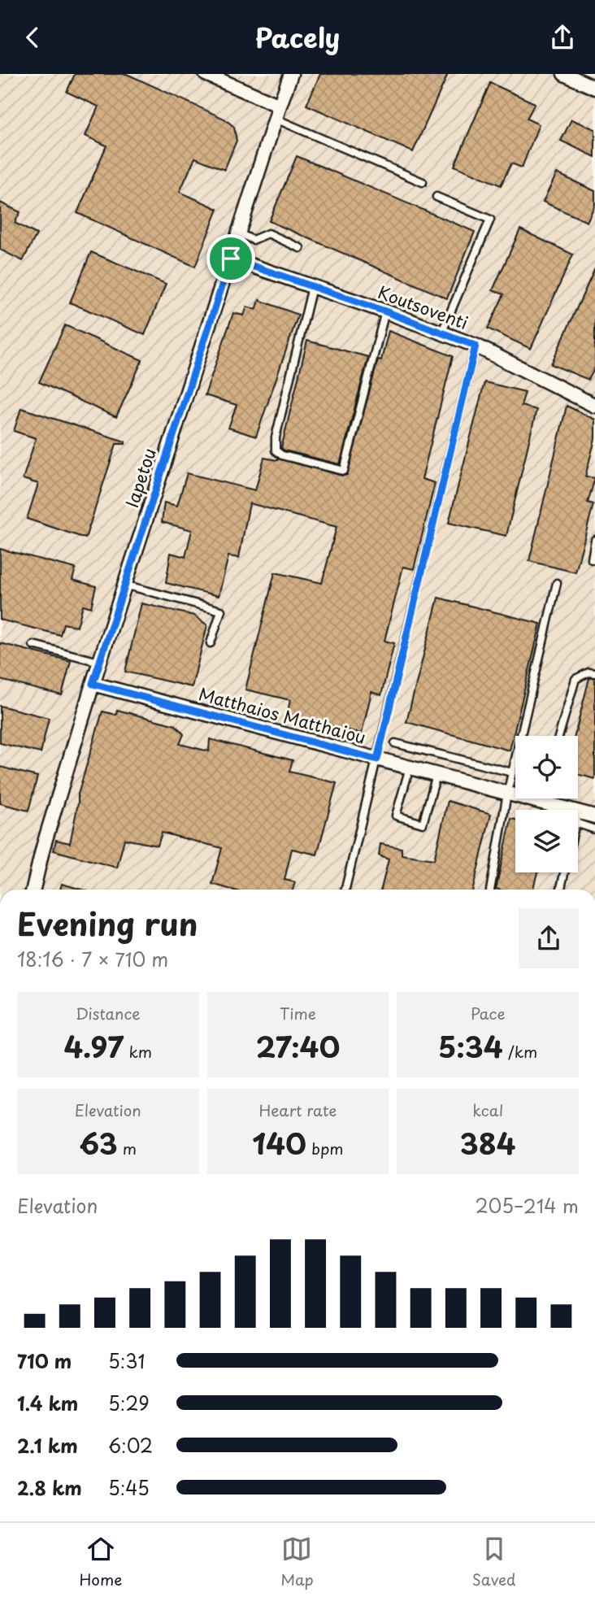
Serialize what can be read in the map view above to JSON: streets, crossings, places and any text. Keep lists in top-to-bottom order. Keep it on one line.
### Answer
{"streets":{"street":["Koutsoventi","Iapetou","Matthaios Matthaiou"]},"crossings":[["Koutsoventi","Iapetou"],["Iapetou","Matthaios Matthaiou"]],"page":{"header":"Pacely","heading":["Evening run","18:16 · 7 × 710 m"],"stats":[["Distance","4.97 km"],["Time","27:40"],["Pace","5:34 /km"],["Elevation","63 m"],["Heart rate","140 bpm"],["kcal","384"]],"chart":["Elevation","205–214 m"],"list":[{"name":"710 m","note":"5:31"},{"name":"1.4 km","note":"5:29"},{"name":"2.1 km","note":"6:02"},{"name":"2.8 km","note":"5:45"}],"tabs":["Home","Map","Saved"]}}
